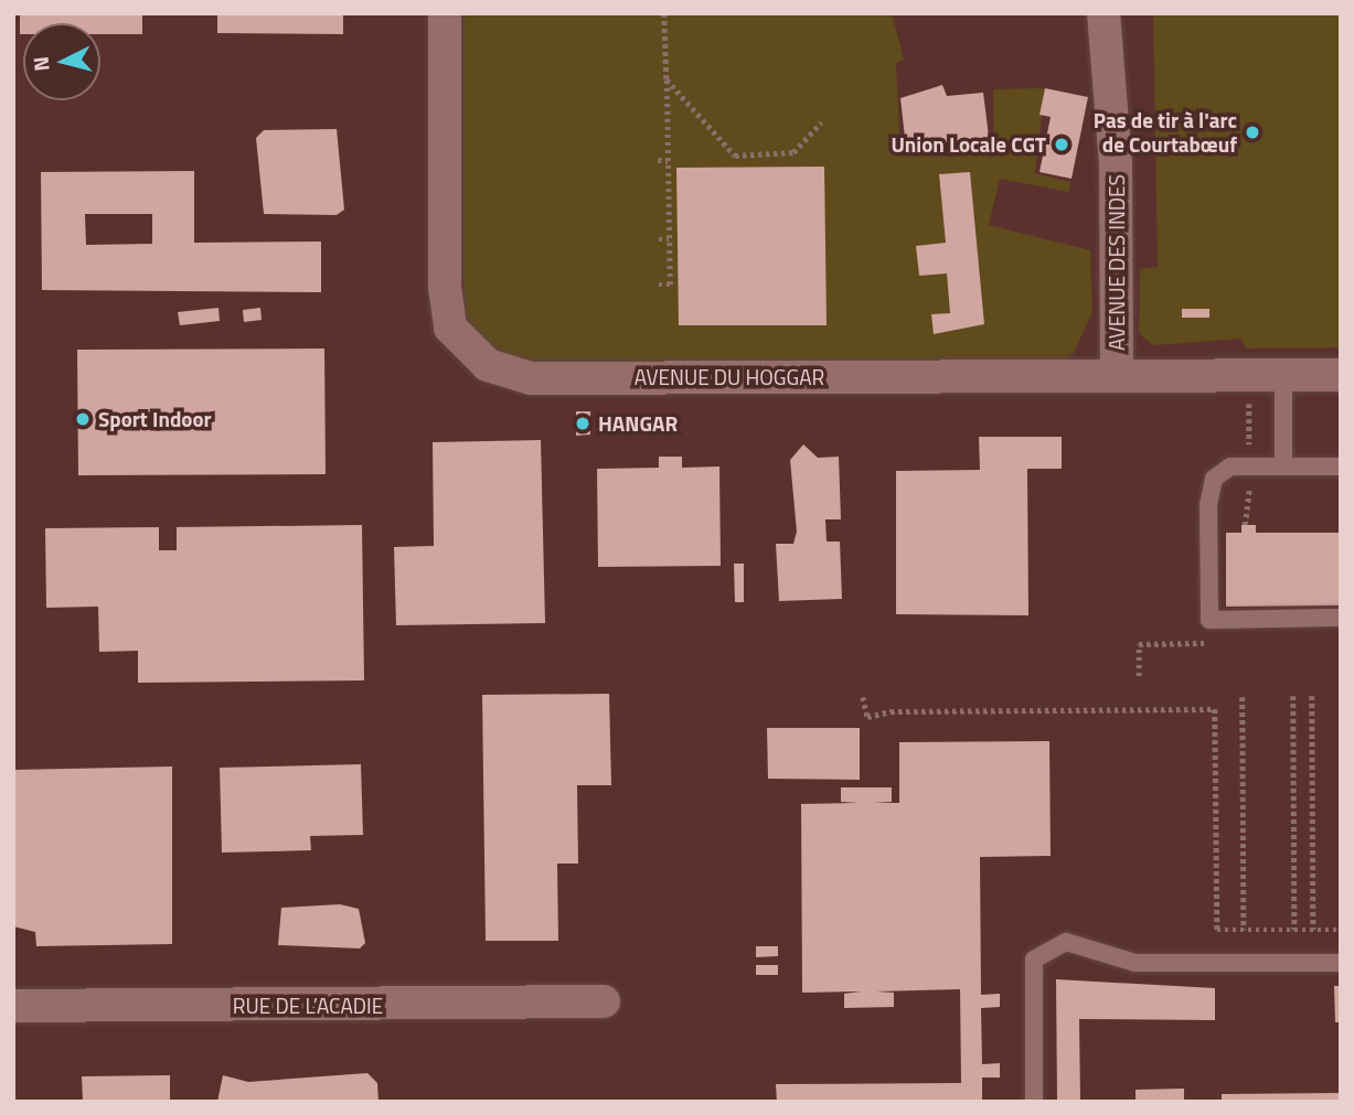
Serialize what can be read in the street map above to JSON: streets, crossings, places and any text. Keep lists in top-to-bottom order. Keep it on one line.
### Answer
{"streets":{"street":["AVENUE DES INDES","AVENUE DU HOGGAR","RUE DE L’ACADIE"]},"crossings":[["AVENUE DES INDES","AVENUE DU HOGGAR"]],"places":["Pas de tir à l'arc de Courtabœuf","Union Locale CGT","Sport Indoor","HANGAR"],"north":"left"}
